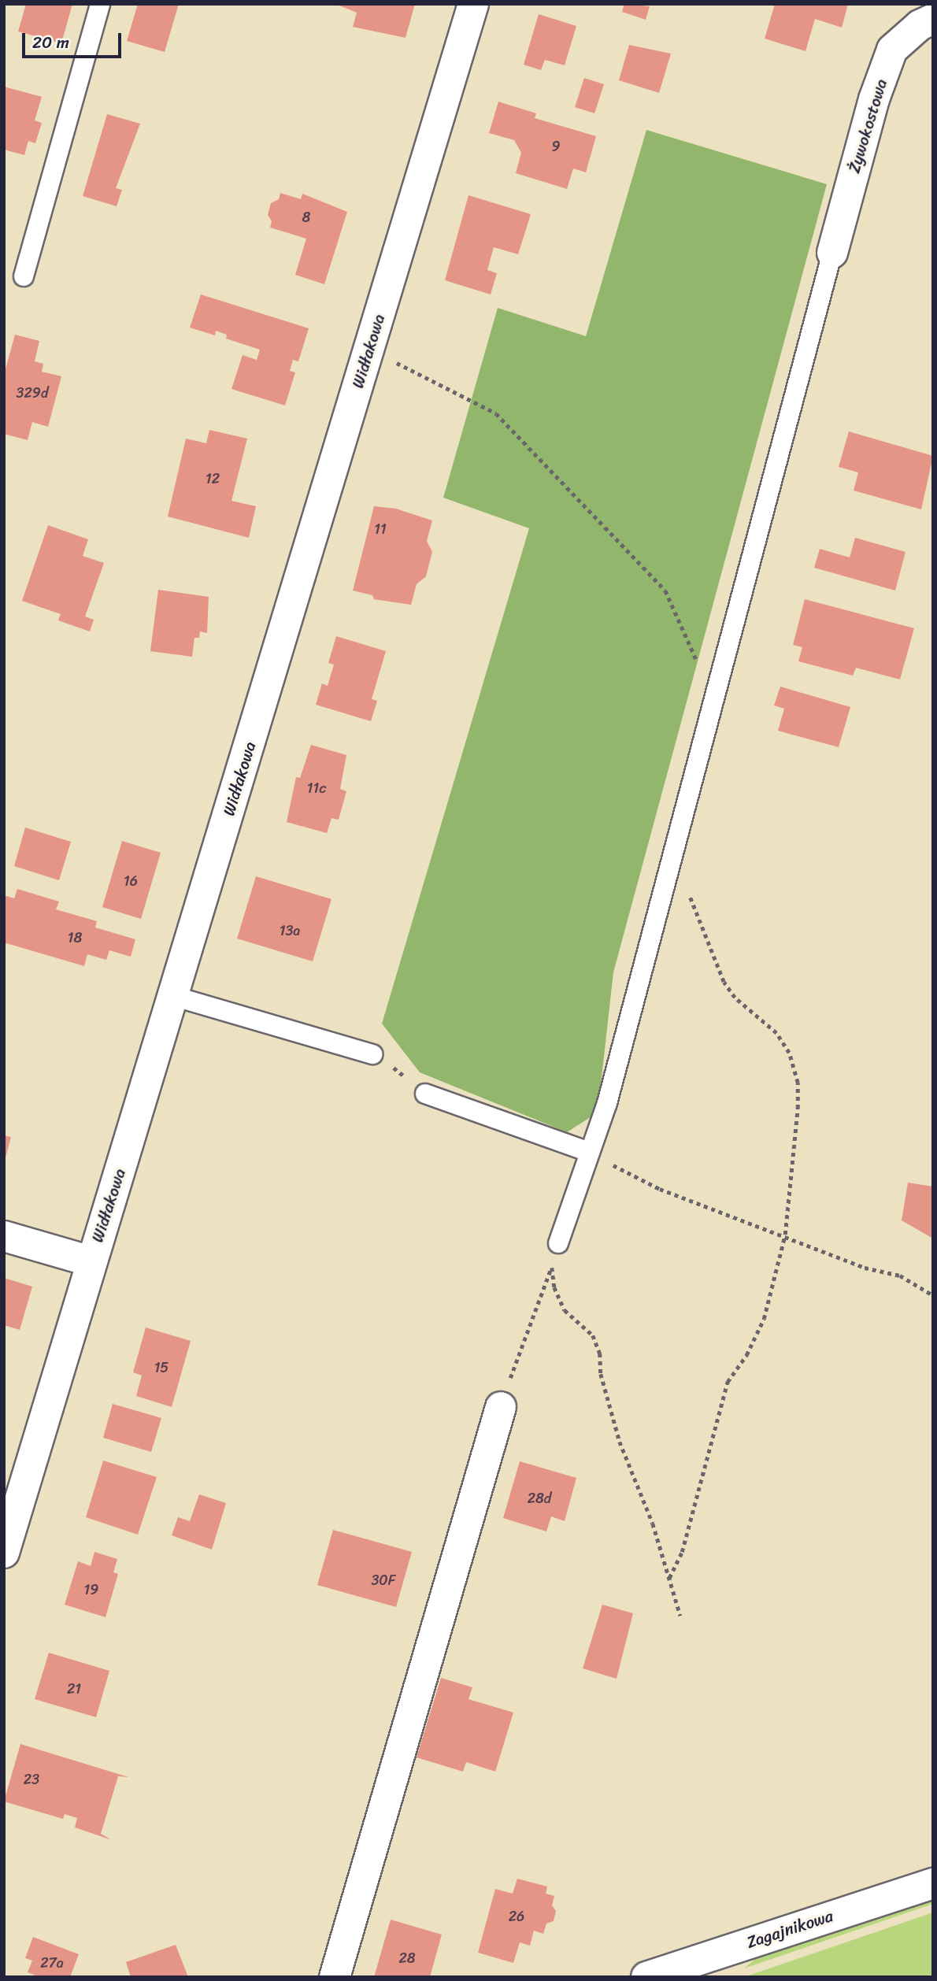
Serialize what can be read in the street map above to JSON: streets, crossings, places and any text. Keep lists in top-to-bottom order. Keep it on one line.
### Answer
{"streets":{"street":["Żywokostowa","Widłakowa","Zagajnikowa"]},"house_numbers":["9","8","329d","12","11","11c","16","13a","18","15","28d","30F","19","21","23","26","28","27a"],"scale_bar":"20 m"}
